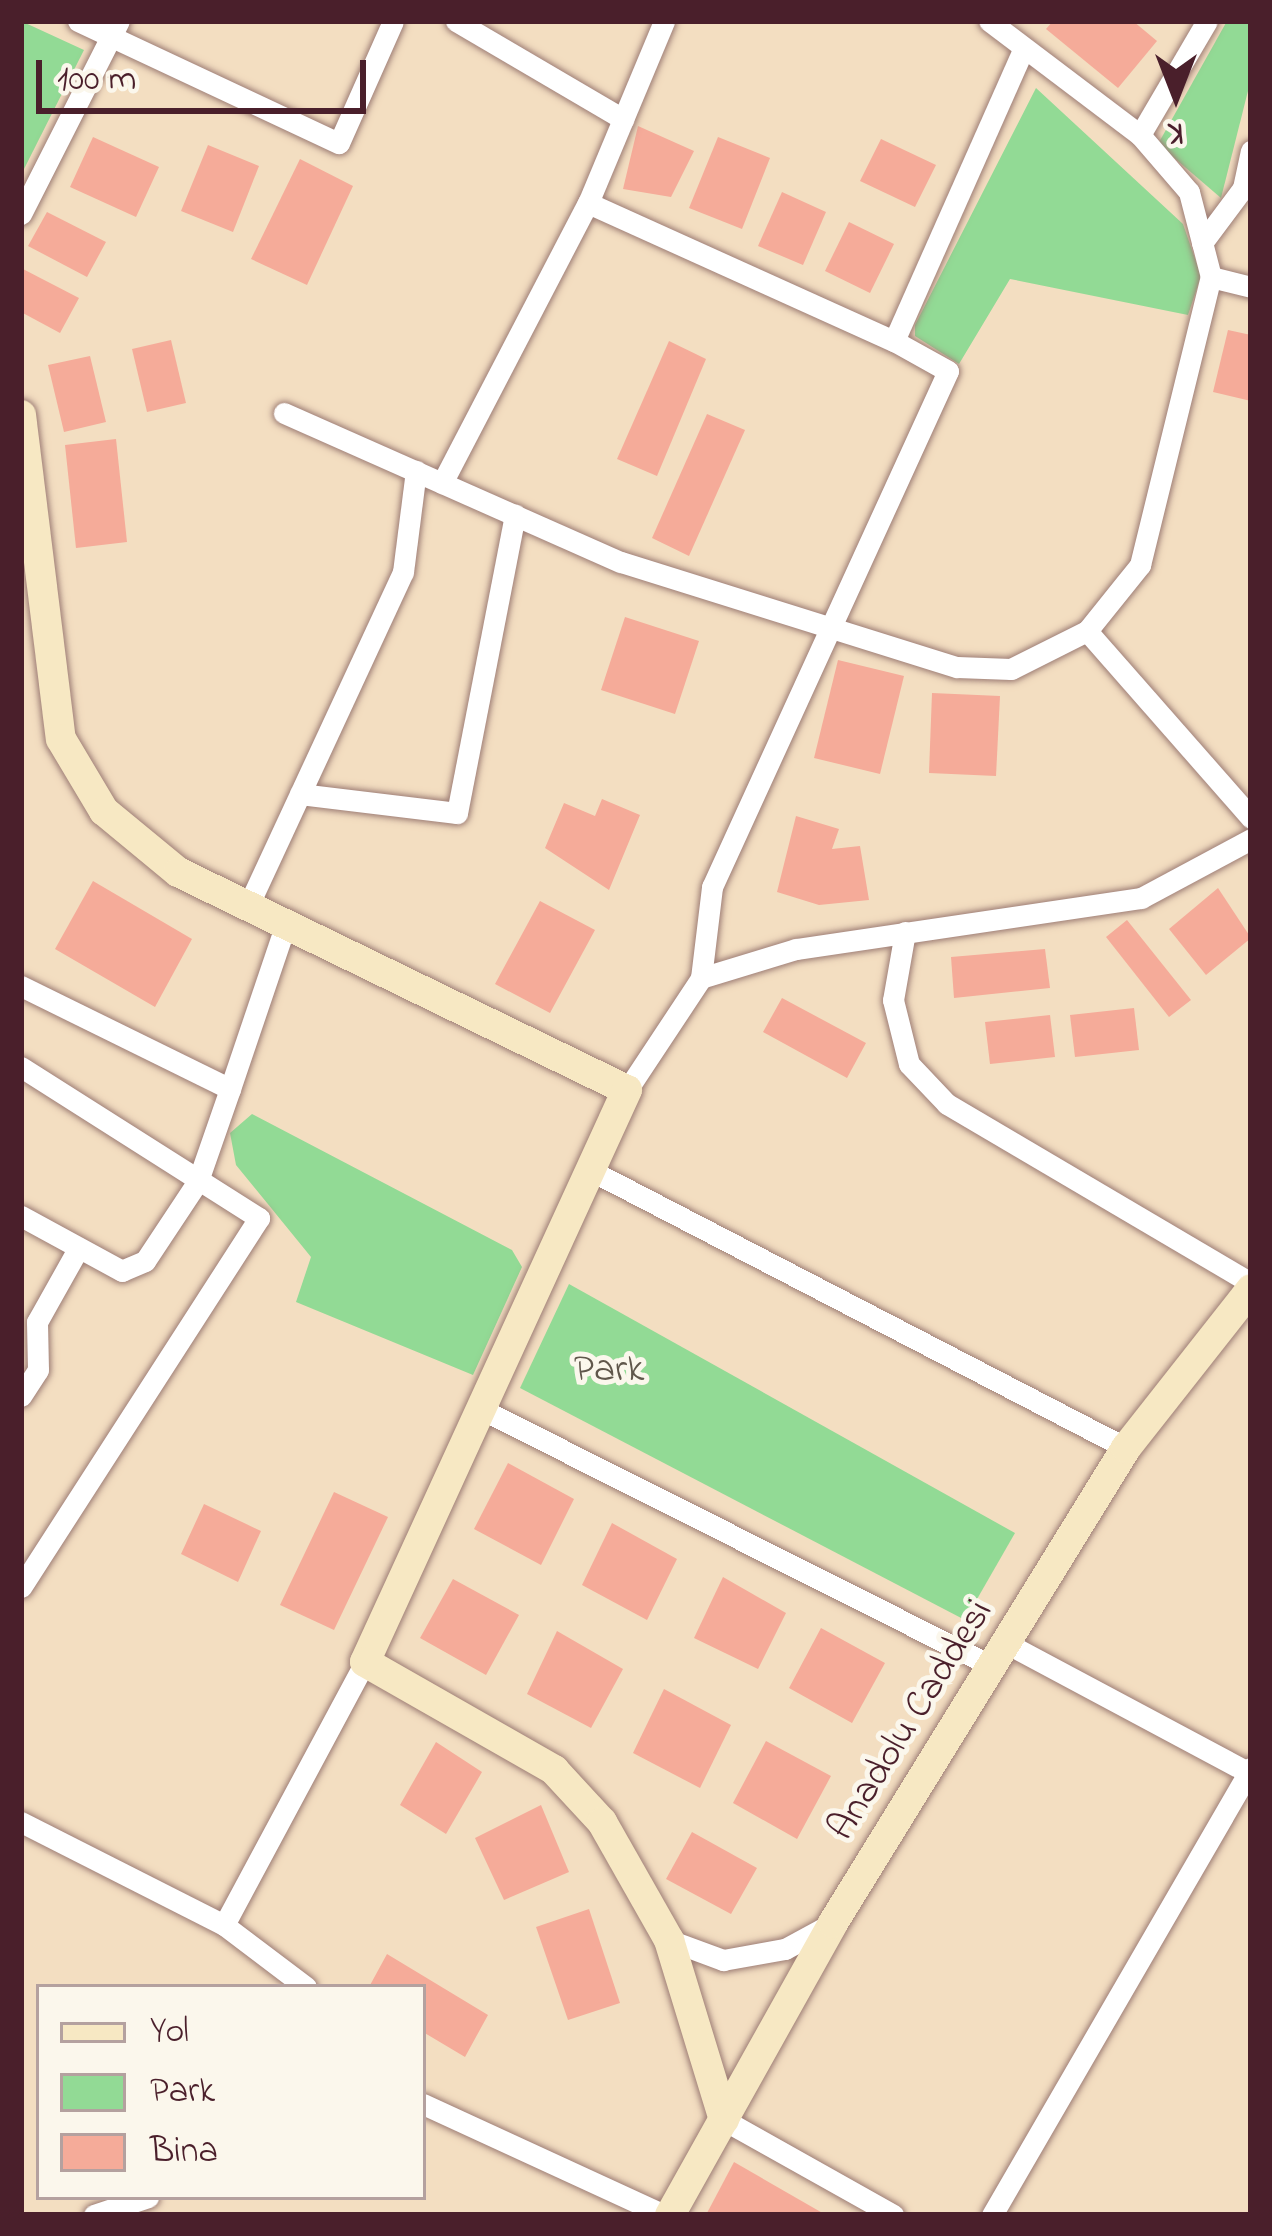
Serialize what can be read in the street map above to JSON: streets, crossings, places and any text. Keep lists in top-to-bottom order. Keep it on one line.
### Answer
{"streets":{"street":["Anadolu Caddesi"]},"parks":["Park"],"legend":["Yol","Park","Bina"],"scale_bar":"100 m","north":"bottom"}
